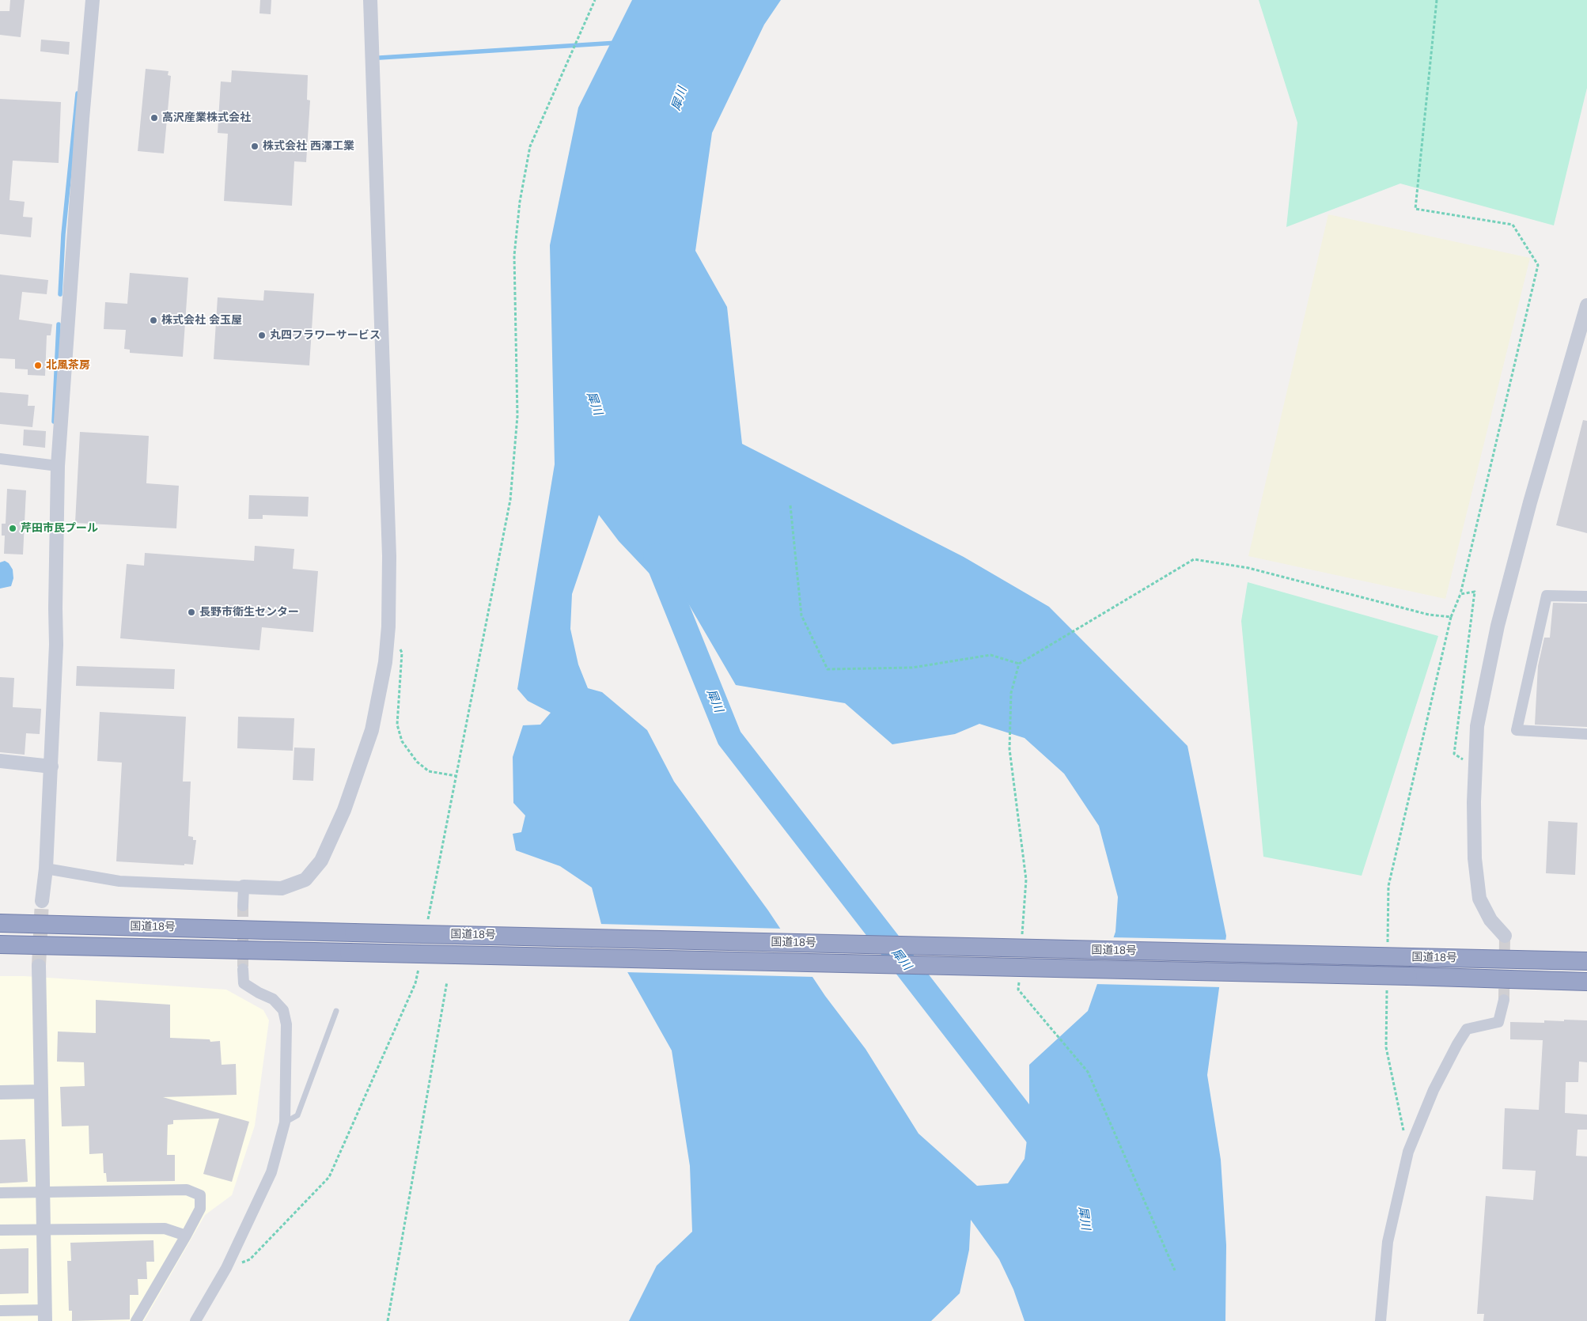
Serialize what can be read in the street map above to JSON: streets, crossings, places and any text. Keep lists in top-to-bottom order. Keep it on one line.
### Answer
{"streets":{"highway":["国道18号"]},"water":["犀川"],"places":["高沢産業株式会社","株式会社 西澤工業","株式会社 会玉屋","丸四フラワーサービス","北風茶房","芹田市民プール","長野市衛生センター"]}
